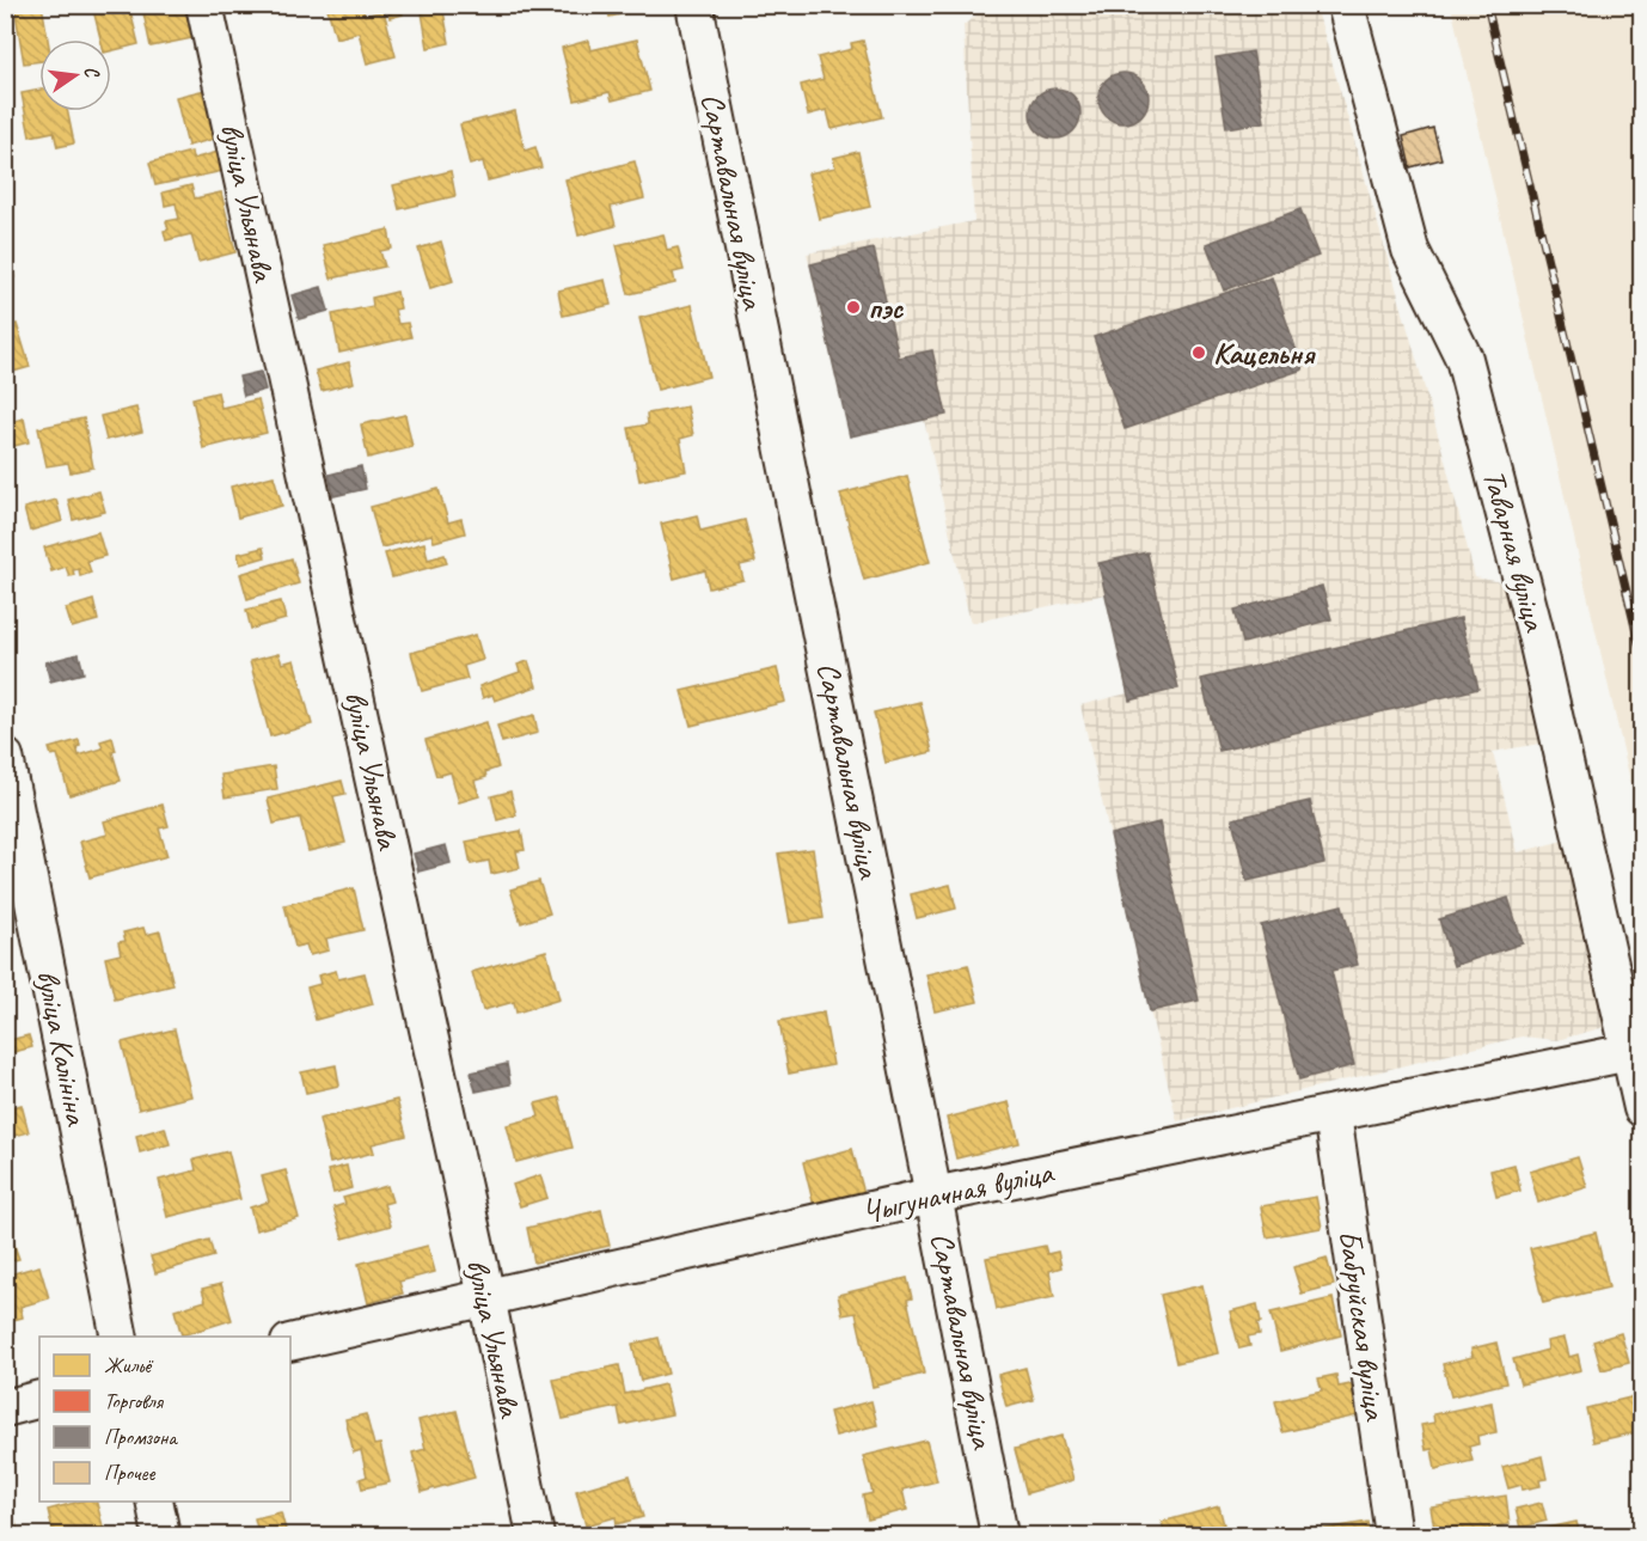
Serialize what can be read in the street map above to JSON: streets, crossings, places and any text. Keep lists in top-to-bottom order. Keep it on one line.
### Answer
{"streets":{"street":["Сартавальная вуліца","вуліца Ульянава","Таварная вуліца","вуліца Калініна","Чыгуначная вуліца","Бабруйская вуліца"]},"crossings":[["Сартавальная вуліца","Чыгуначная вуліца"],["вуліца Ульянава","Чыгуначная вуліца"],["Таварная вуліца","Чыгуначная вуліца"],["Чыгуначная вуліца","Бабруйская вуліца"]],"places":["пэс","Кацельня"],"legend":["Жильё","Торговля","Промзона","Прочее"],"north":"right"}
